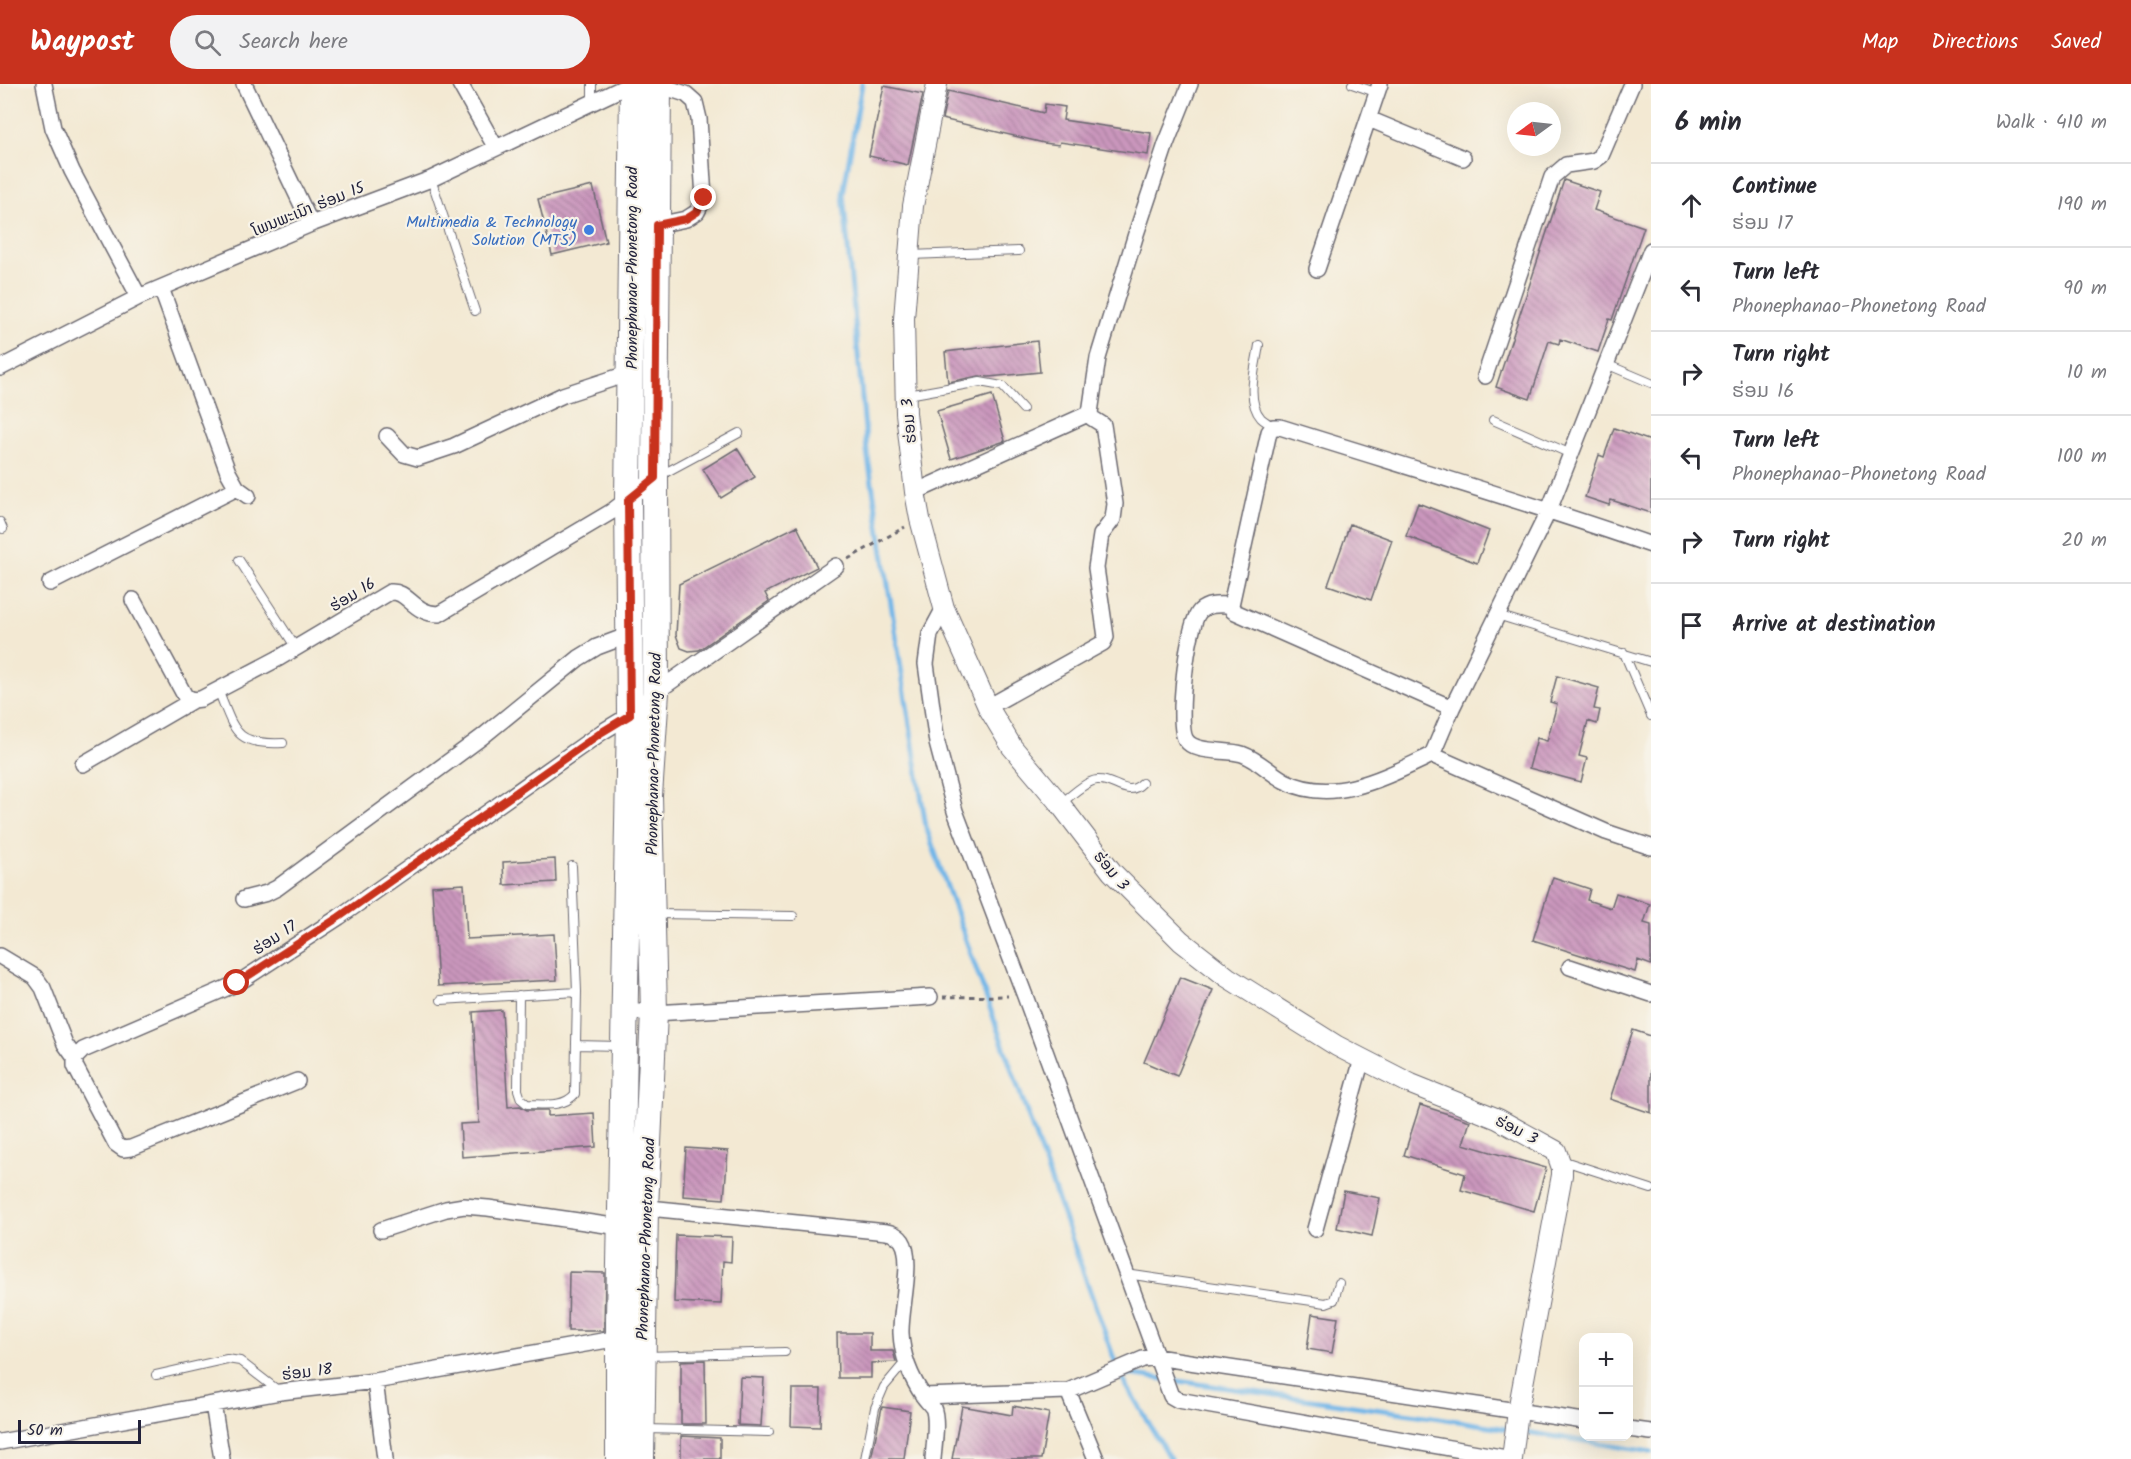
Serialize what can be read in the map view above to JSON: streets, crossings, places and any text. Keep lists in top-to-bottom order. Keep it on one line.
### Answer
{"streets":{"main road":["Phonephanao-Phonetong Road"],"street":["ໂພນພະເນົາ ຮ່ອມ 15","ຮ່ອມ 3","ຮ່ອມ 16","ຮ່ອມ 17","ຮ່ອມ 18"]},"crossings":[["ໂພນພະເນົາ ຮ່ອມ 15","Phonephanao-Phonetong Road"],["Phonephanao-Phonetong Road","ຮ່ອມ 16"],["Phonephanao-Phonetong Road","ຮ່ອມ 17"],["Phonephanao-Phonetong Road","ຮ່ອມ 18"]],"places":["Multimedia & Technology Solution (MTS)"],"scale_bar":"50 m","north":"left","page":{"header":"Waypost","search":"Search here","nav":["Map","Directions","Saved"],"heading":["6 min","Walk · 410 m"],"list":[["Continue","ຮ່ອມ 17","190 m"],["Turn left","Phonephanao-Phonetong Road","90 m"],["Turn right","ຮ່ອມ 16","10 m"],["Turn left","Phonephanao-Phonetong Road","100 m"],["Turn right","20 m"],"Arrive at destination"],"map_buttons":["+","−"],"scale":"50 m"}}
